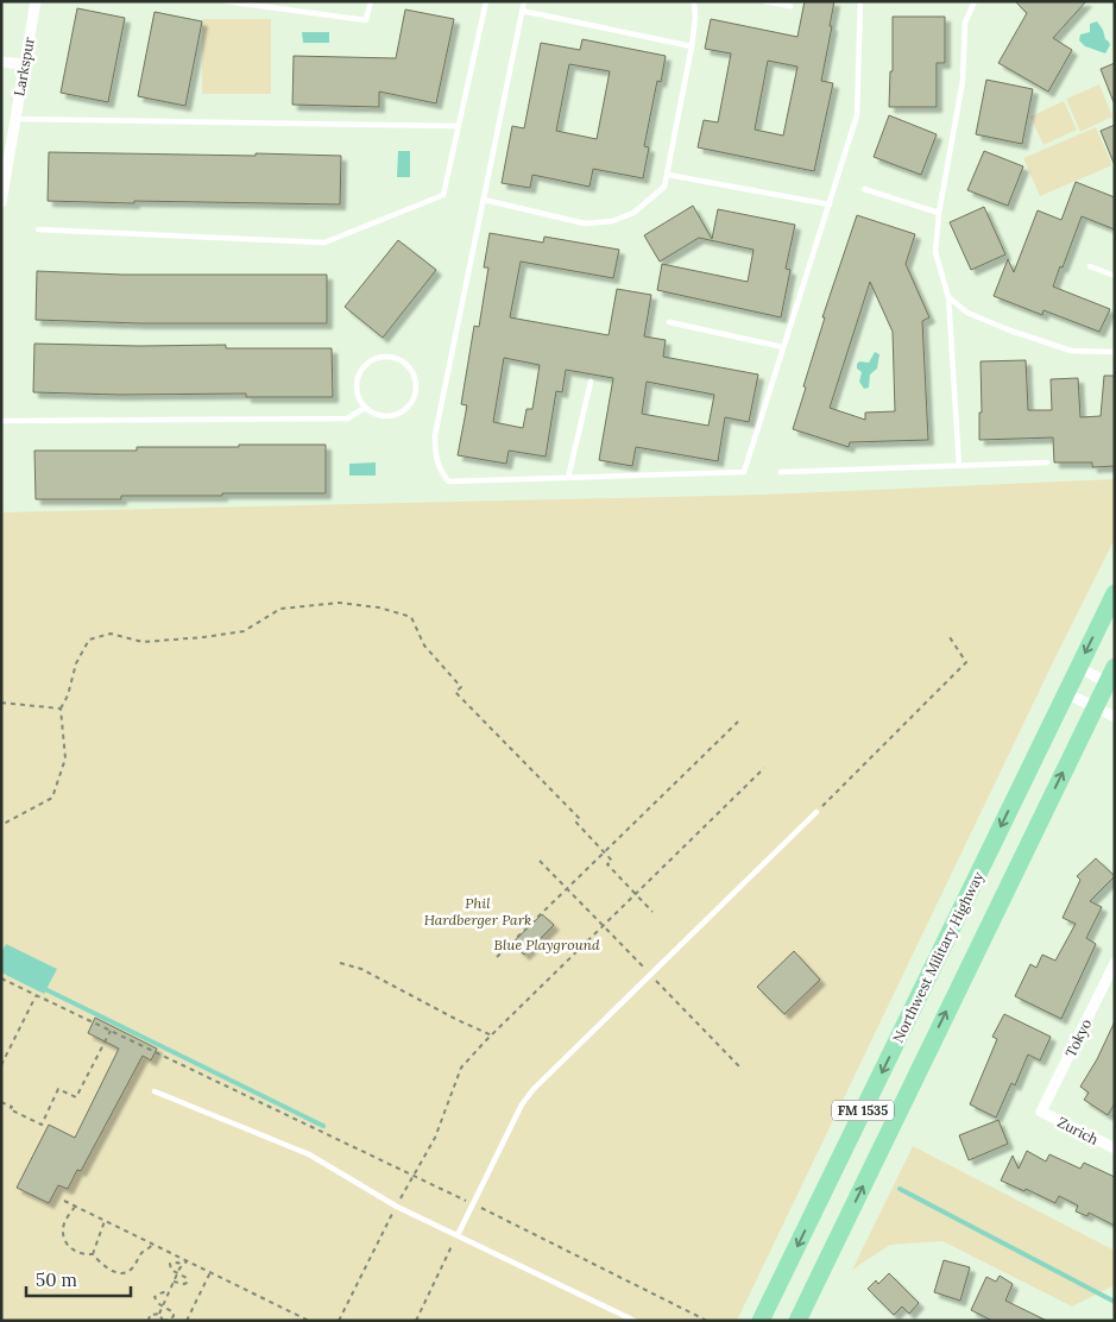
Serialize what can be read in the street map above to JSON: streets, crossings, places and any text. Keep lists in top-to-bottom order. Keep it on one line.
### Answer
{"streets":{"main road":["Northwest Military Highway","FM 1535"],"street":["Larkspur","Tokyo","Zurich"]},"crossings":[["Tokyo","Zurich"]],"parks":["Phil Hardberger Park","Blue Playground"],"scale_bar":"50 m"}
